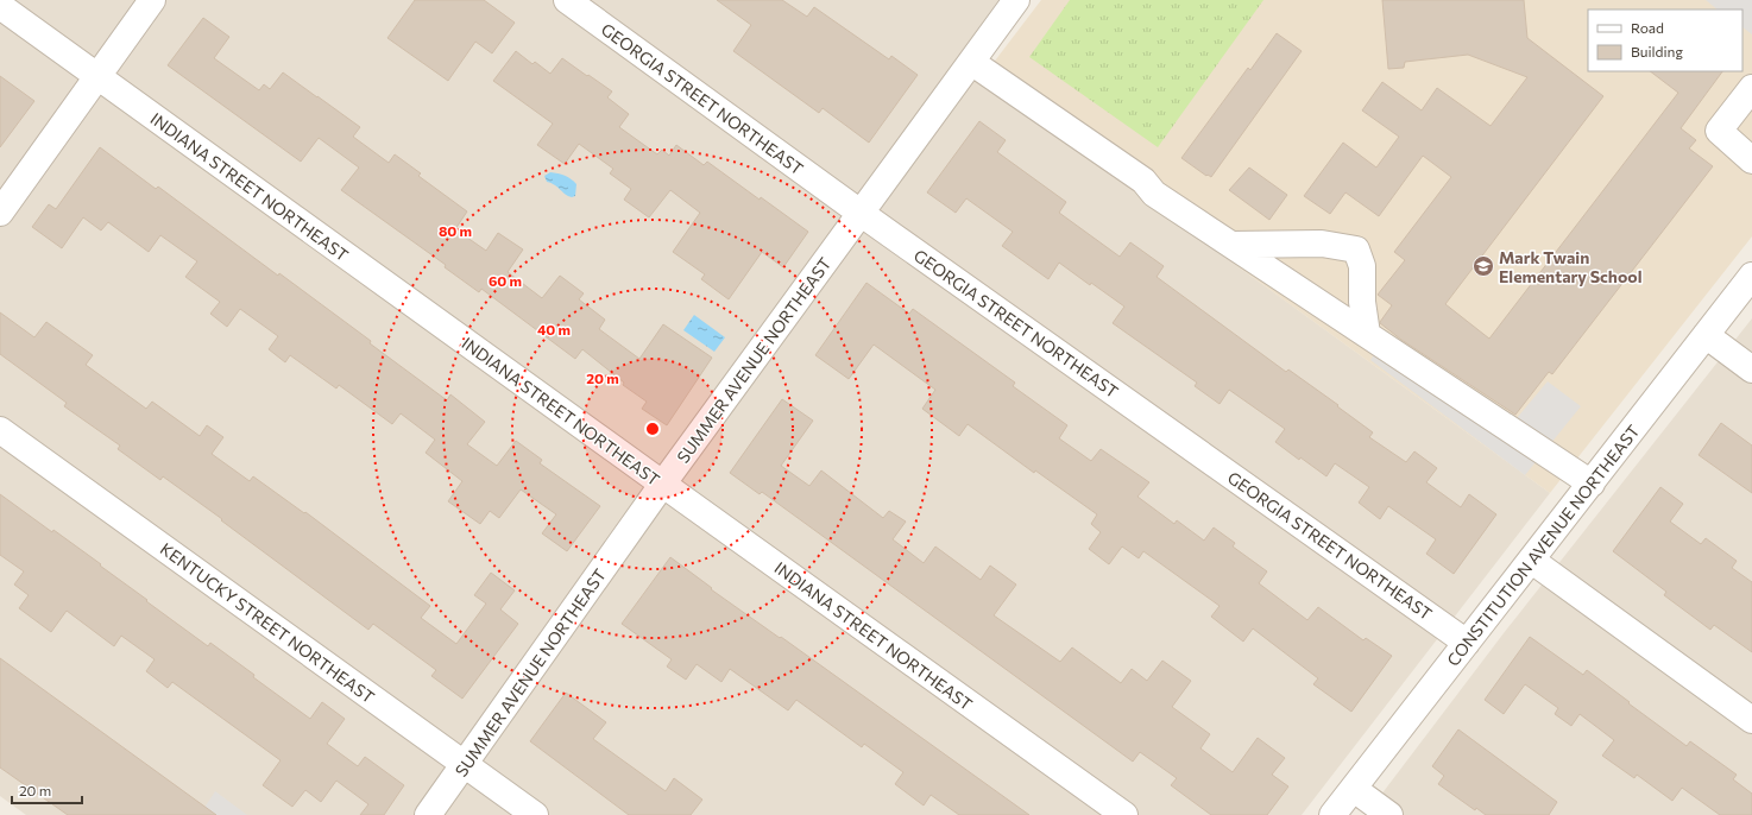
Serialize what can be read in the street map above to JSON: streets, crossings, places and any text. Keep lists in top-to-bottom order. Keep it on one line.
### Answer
{"streets":{"street":["GEORGIA STREET NORTHEAST","INDIANA STREET NORTHEAST","SUMMER AVENUE NORTHEAST","CONSTITUTION AVENUE NORTHEAST","KENTUCKY STREET NORTHEAST"]},"crossings":[["GEORGIA STREET NORTHEAST","SUMMER AVENUE NORTHEAST"],["GEORGIA STREET NORTHEAST","CONSTITUTION AVENUE NORTHEAST"],["INDIANA STREET NORTHEAST","SUMMER AVENUE NORTHEAST"],["SUMMER AVENUE NORTHEAST","KENTUCKY STREET NORTHEAST"]],"places":{"school or university":["Mark Twain Elementary School"]},"legend":["Road","Building"],"scale_bar":"20 m","rings":["80 m","60 m","40 m","20 m"]}
